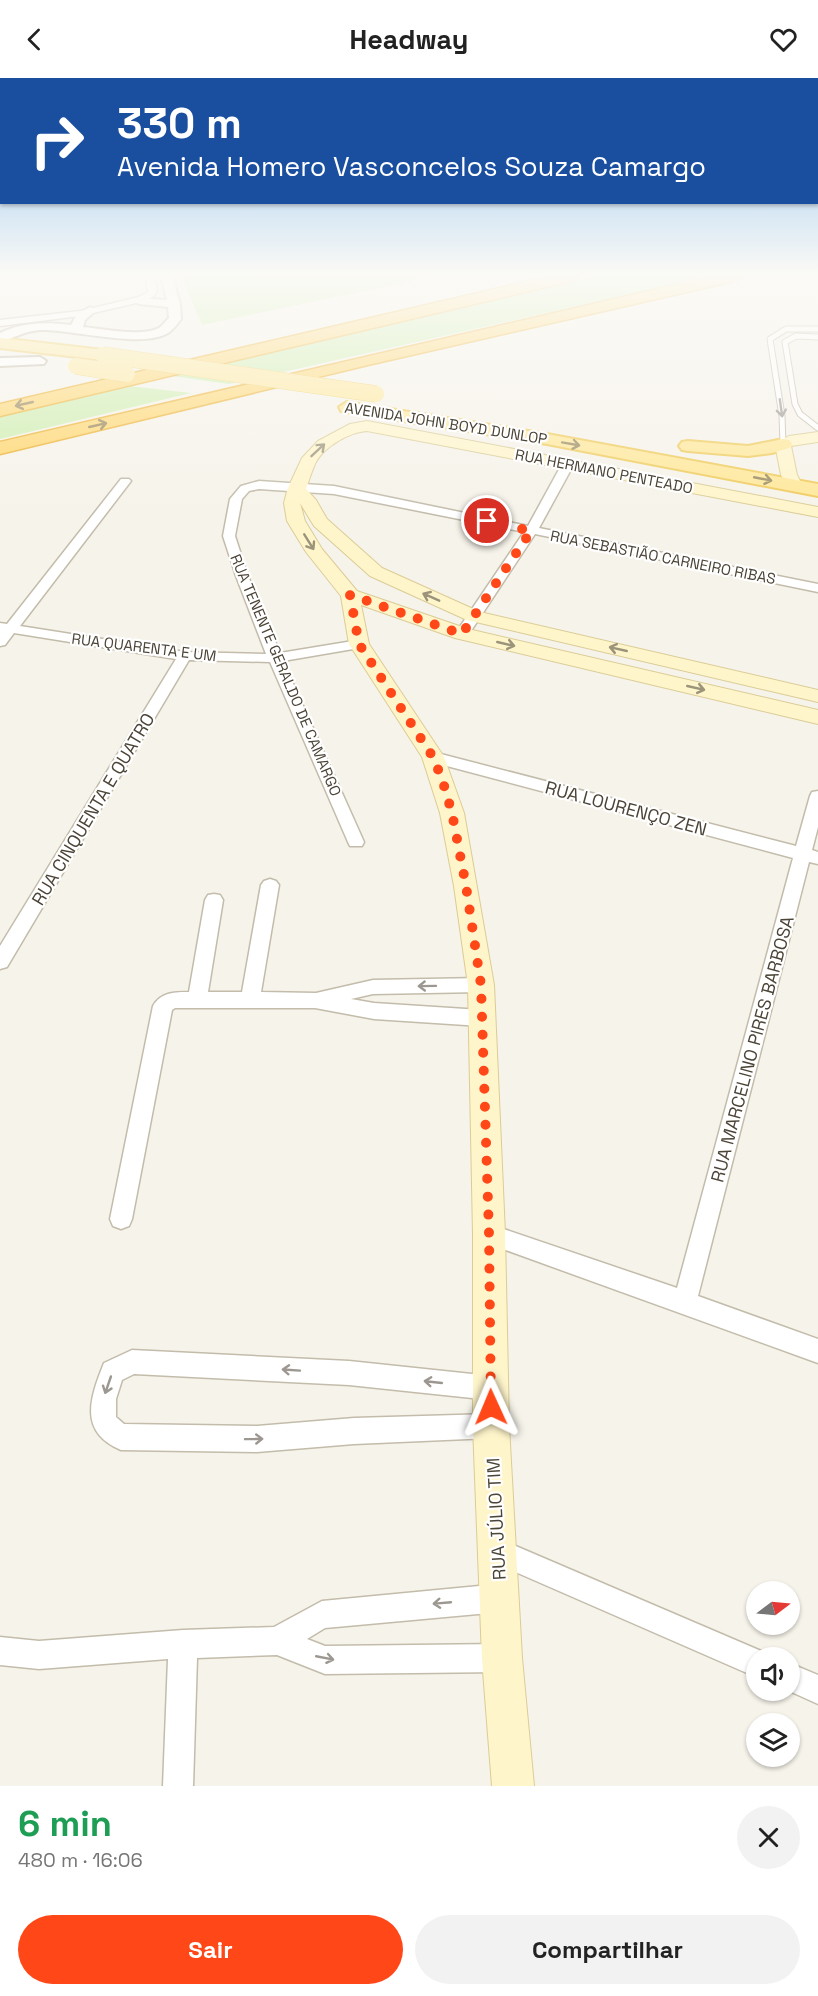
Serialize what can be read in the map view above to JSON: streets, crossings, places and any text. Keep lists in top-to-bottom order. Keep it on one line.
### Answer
{"streets":{"main road":["AVENIDA JOHN BOYD DUNLOP","RUA HERMANO PENTEADO","RUA JÚLIO TIM"],"street":["RUA SEBASTIÃO CARNEIRO RIBAS","RUA QUARENTA E UM","RUA TENENTE GERALDO DE CAMARGO","RUA LOURENÇO ZEN","RUA CINQUENTA E QUATRO","RUA MARCELINO PIRES BARBOSA"]},"crossings":[["RUA HERMANO PENTEADO","RUA JÚLIO TIM"],["RUA SEBASTIÃO CARNEIRO RIBAS","RUA TENENTE GERALDO DE CAMARGO"],["RUA SEBASTIÃO CARNEIRO RIBAS","RUA JÚLIO TIM"],["RUA QUARENTA E UM","RUA TENENTE GERALDO DE CAMARGO"],["RUA QUARENTA E UM","RUA CINQUENTA E QUATRO"],["RUA QUARENTA E UM","RUA JÚLIO TIM"],["RUA TENENTE GERALDO DE CAMARGO","RUA JÚLIO TIM"],["RUA LOURENÇO ZEN","RUA MARCELINO PIRES BARBOSA"],["RUA LOURENÇO ZEN","RUA JÚLIO TIM"]],"north":"right","page":{"header":"Headway","turn":["330 m","Avenida Homero Vasconcelos Souza Camargo"],"heading":["6 min","480 m · 16:06"],"buttons":["Sair","Compartilhar"]}}
